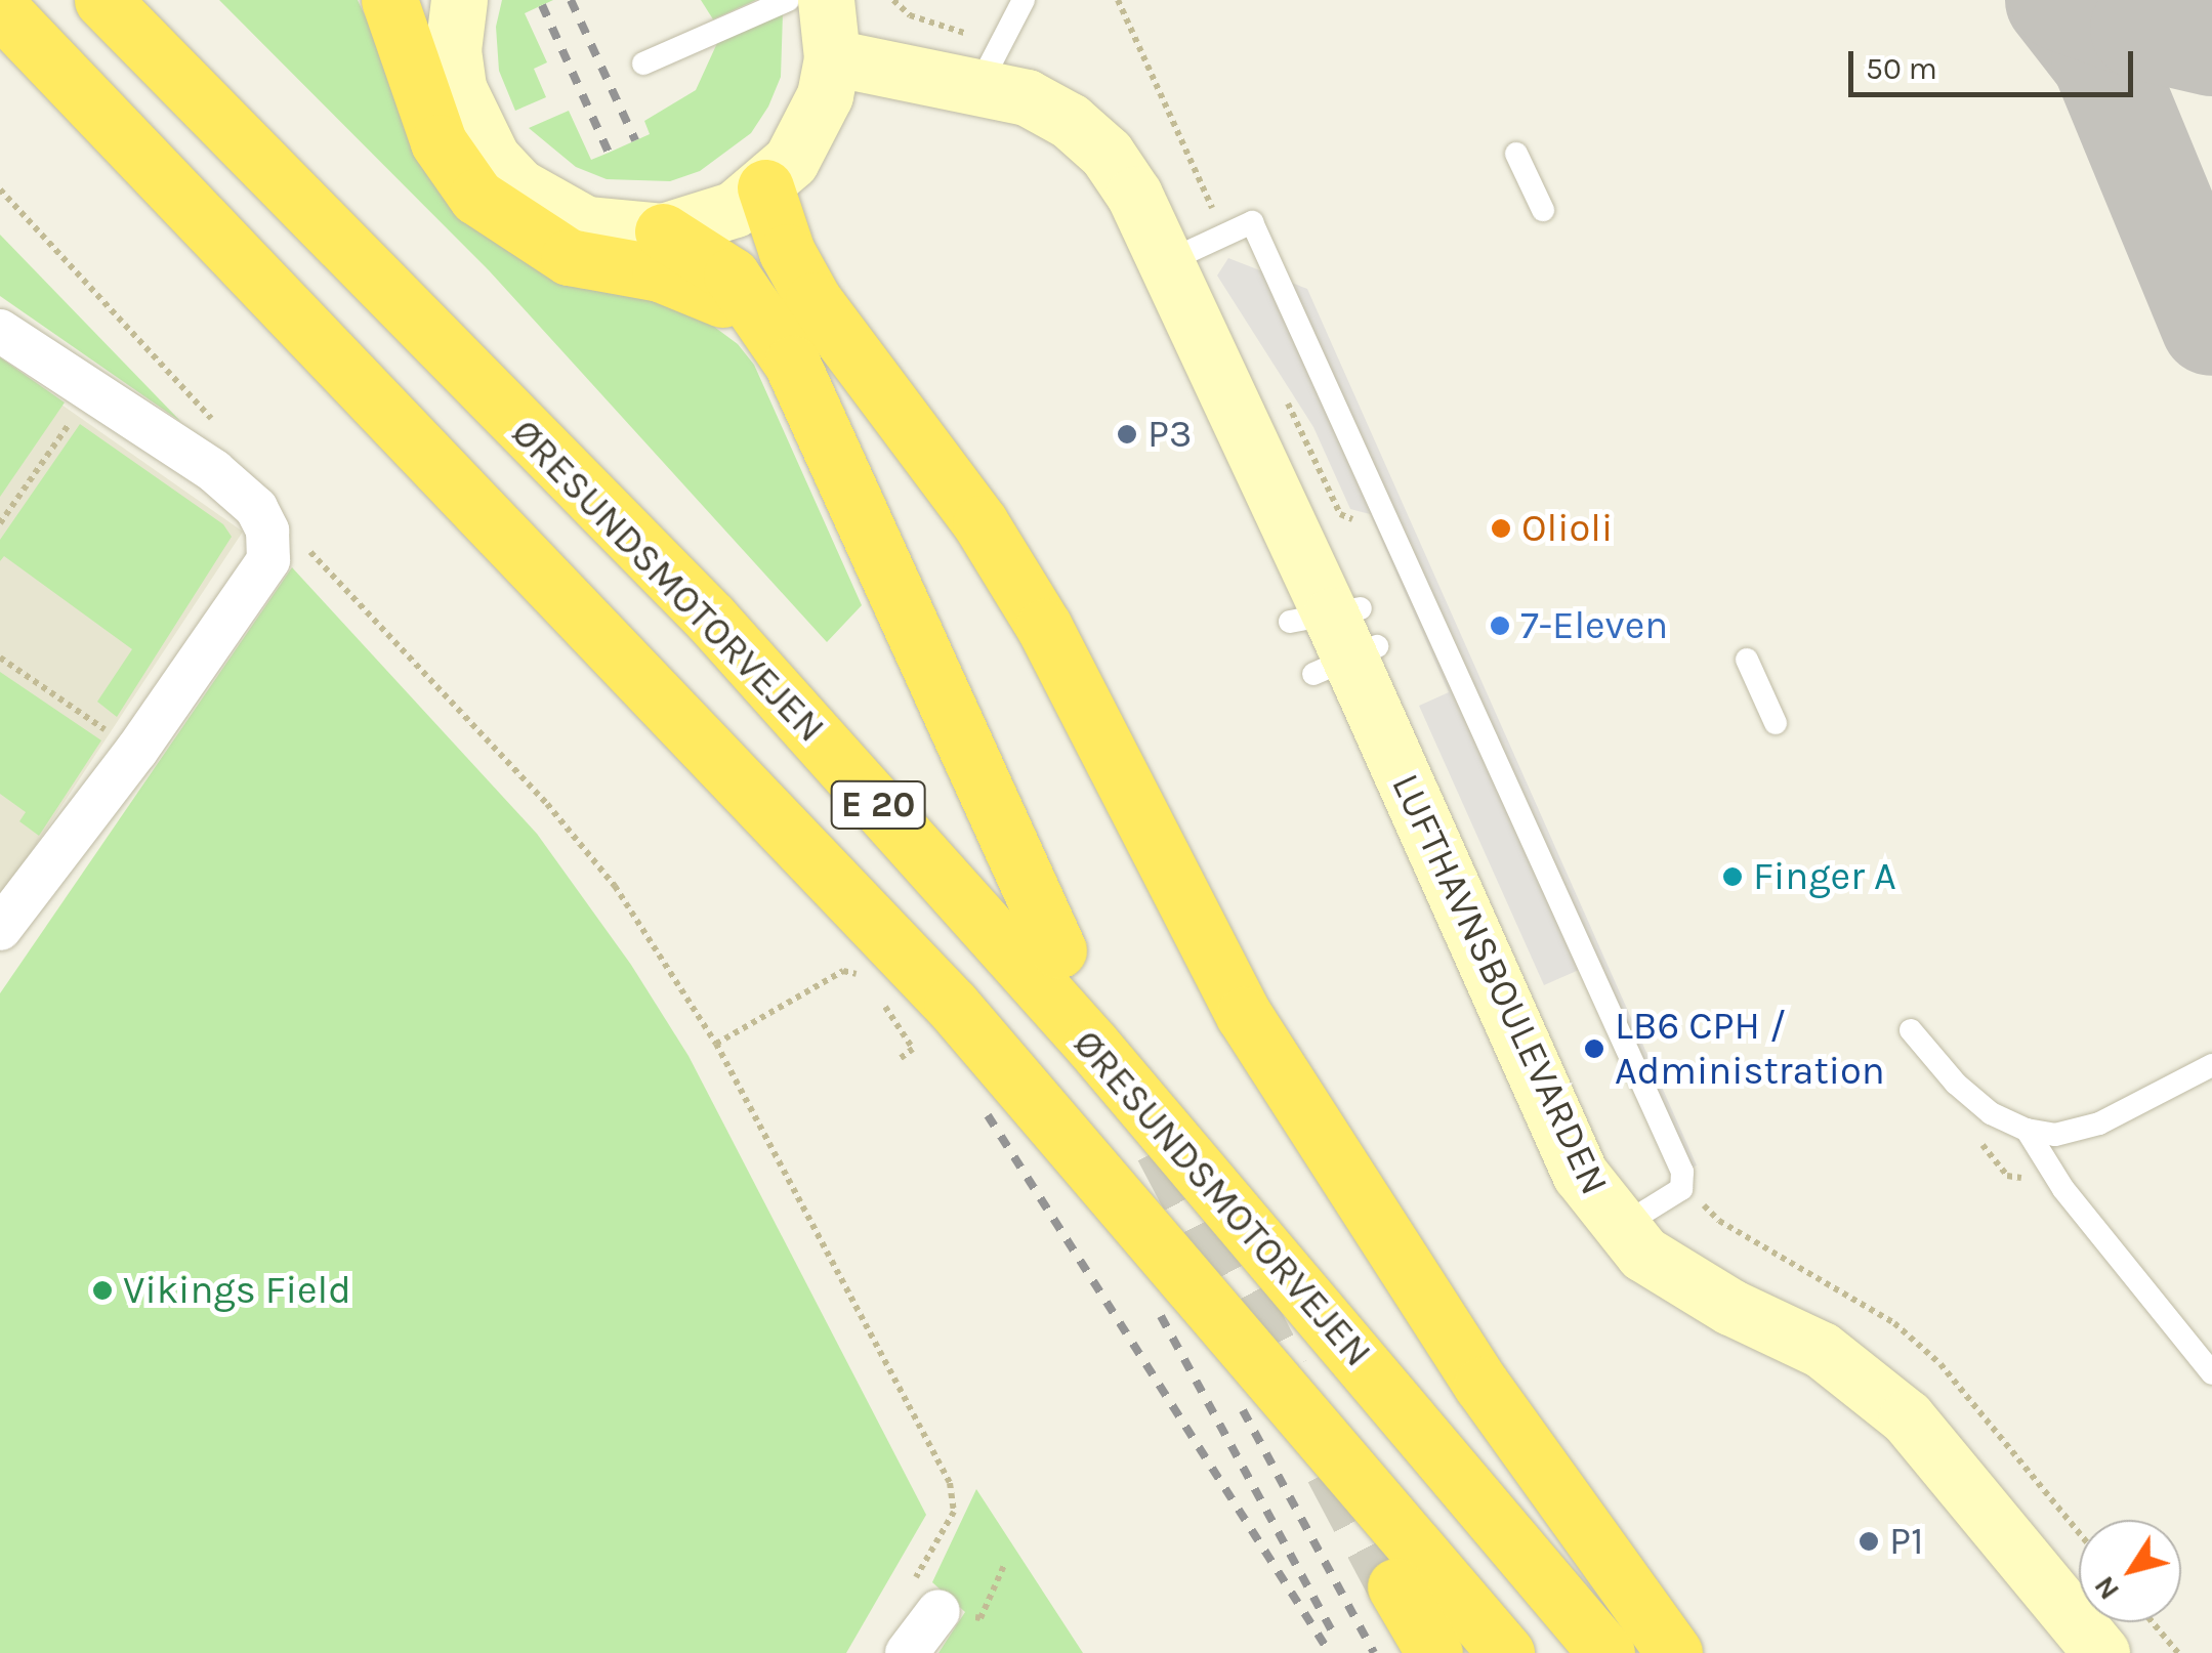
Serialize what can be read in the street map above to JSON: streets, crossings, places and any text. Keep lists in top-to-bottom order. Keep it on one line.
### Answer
{"streets":{"highway":["ØRESUNDSMOTORVEJEN","E 20"],"street":["LUFTHAVNSBOULEVARDEN"]},"places":["P3","Olioli","7-Eleven","Finger A","LB6 CPH / Administration","Vikings Field","P1"],"scale_bar":"50 m","north":"bottom left"}
